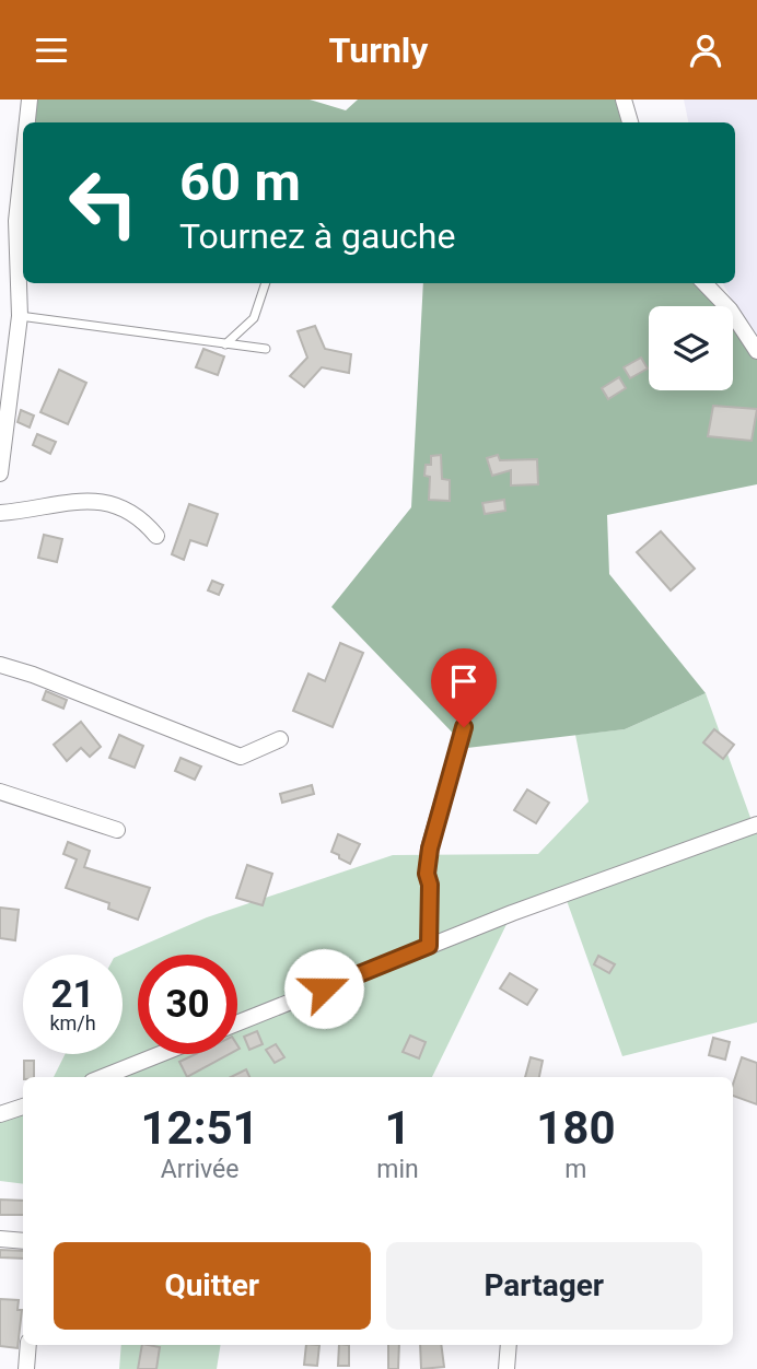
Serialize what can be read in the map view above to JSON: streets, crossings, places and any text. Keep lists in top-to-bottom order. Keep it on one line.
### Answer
{"page":{"header":"Turnly","turn":["60 m","Tournez à gauche"],"speed":"21 km/h","limit":"30","eta":["12:51","Arrivée","1","min","180","m"],"buttons":["Quitter","Partager"]}}
